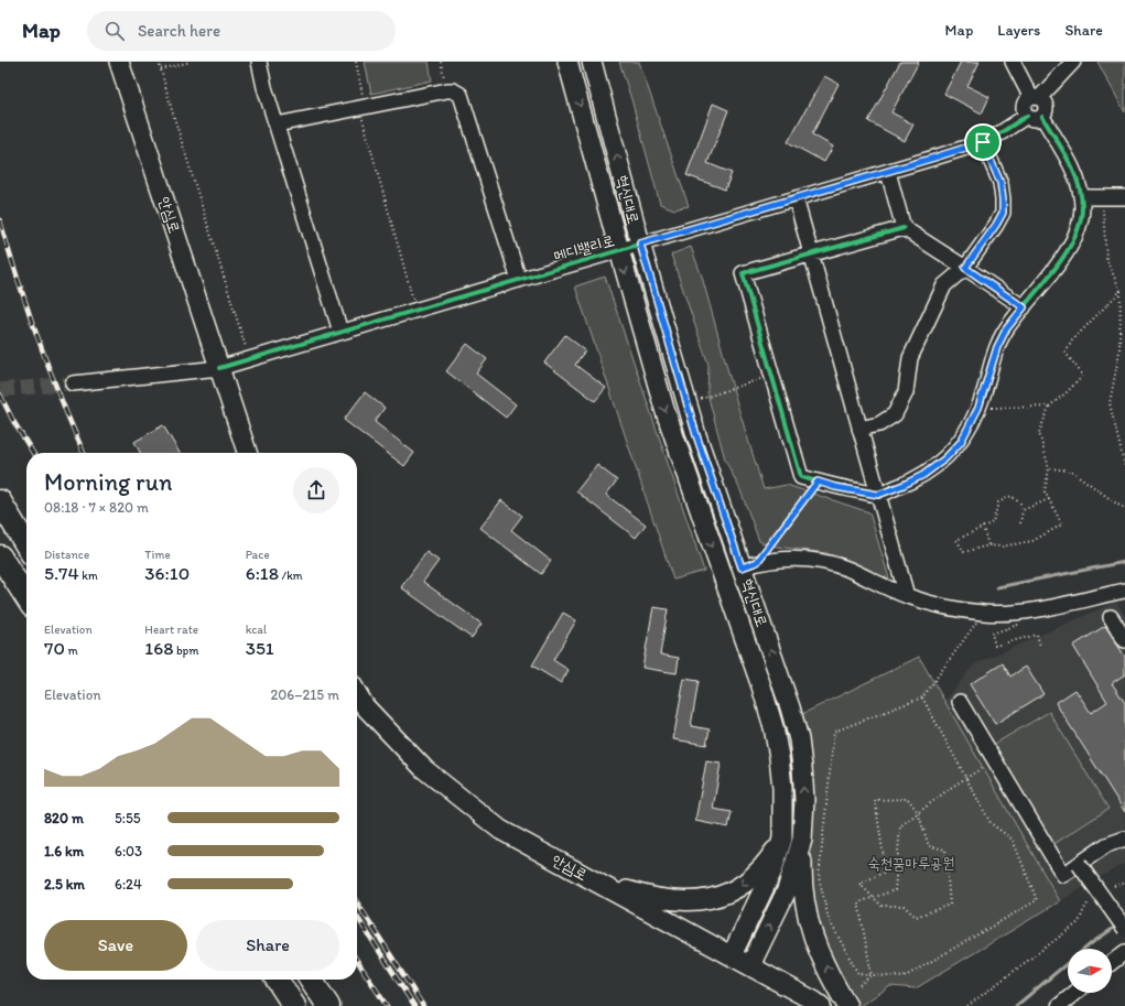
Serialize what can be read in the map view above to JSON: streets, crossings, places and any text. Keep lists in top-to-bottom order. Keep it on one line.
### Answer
{"streets":{"main road":["혁신대로","안심로"],"street":["메디밸리로"]},"crossings":[["혁신대로","안심로"],["혁신대로","메디밸리로"],["안심로","메디밸리로"]],"parks":["숙천꿈마루공원"],"north":"right","page":{"header":"Map","search":"Search here","nav":["Map","Layers","Share"],"heading":["Morning run","08:18 · 7 × 820 m"],"stats":[["Distance","5.74 km"],["Time","36:10"],["Pace","6:18 /km"],["Elevation","70 m"],["Heart rate","168 bpm"],["kcal","351"]],"chart":["Elevation","206–215 m"],"list":[{"name":"820 m","note":"5:55"},{"name":"1.6 km","note":"6:03"},{"name":"2.5 km","note":"6:24"}],"buttons":["Save","Share"]}}
